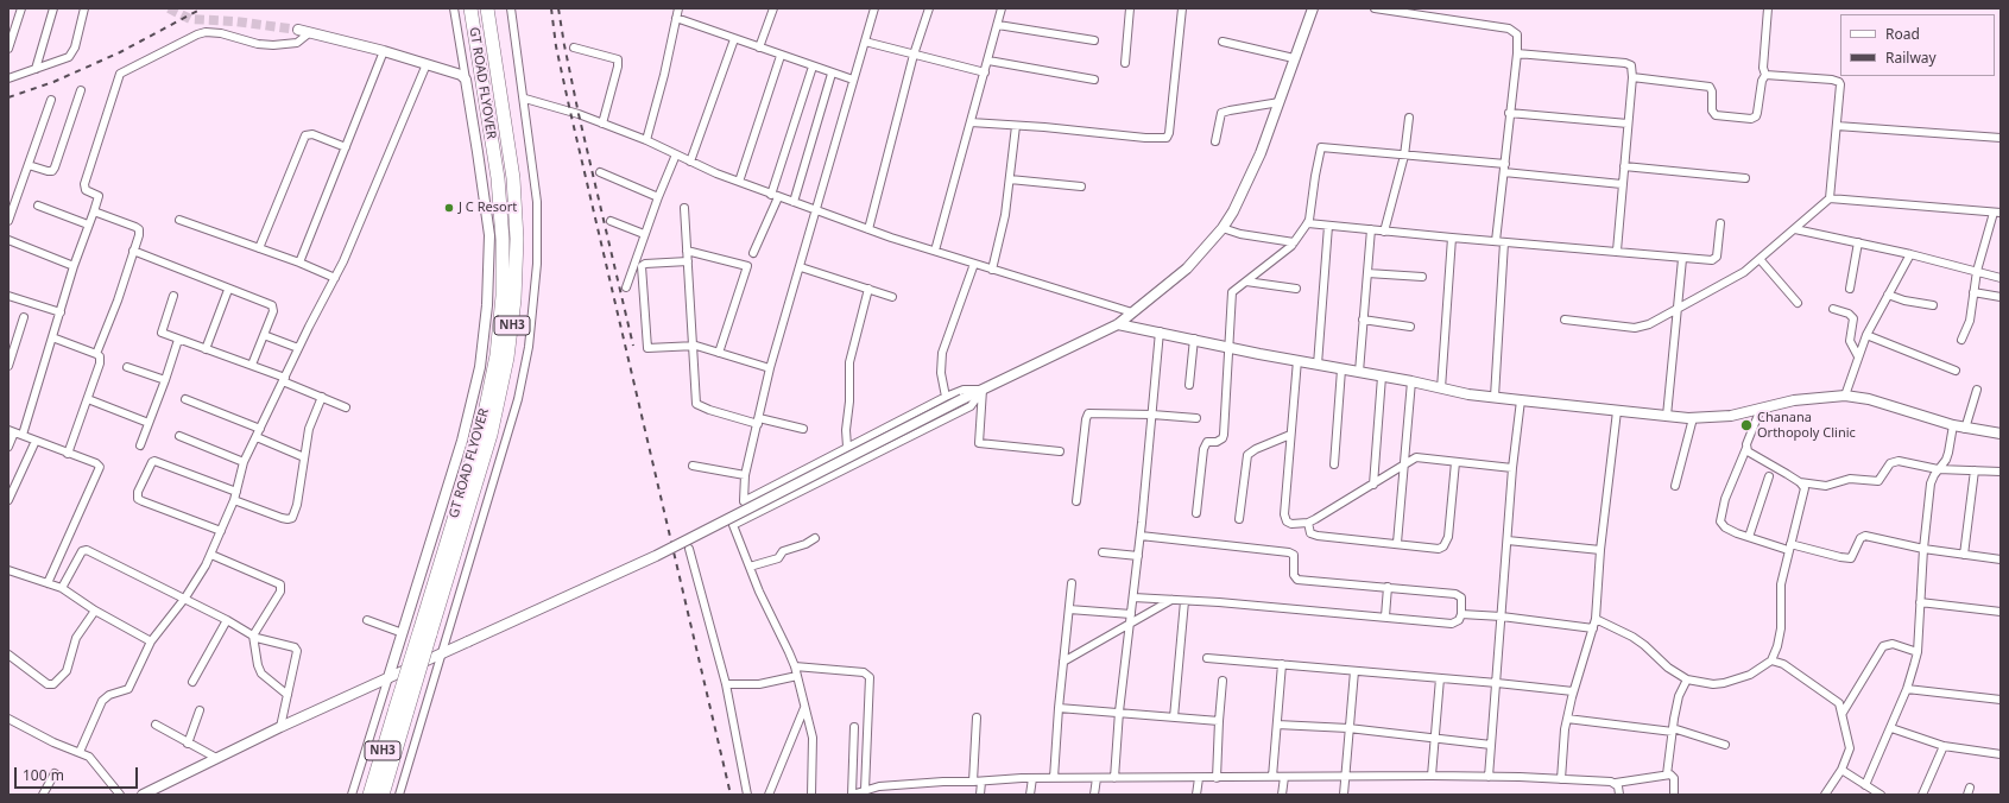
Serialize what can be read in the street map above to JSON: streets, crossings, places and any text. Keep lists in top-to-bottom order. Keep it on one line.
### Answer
{"streets":{"highway":["GT ROAD FLYOVER","NH3"]},"places":["J C Resort","Chanana Orthopoly Clinic"],"legend":["Road","Railway"],"scale_bar":"100 m"}
